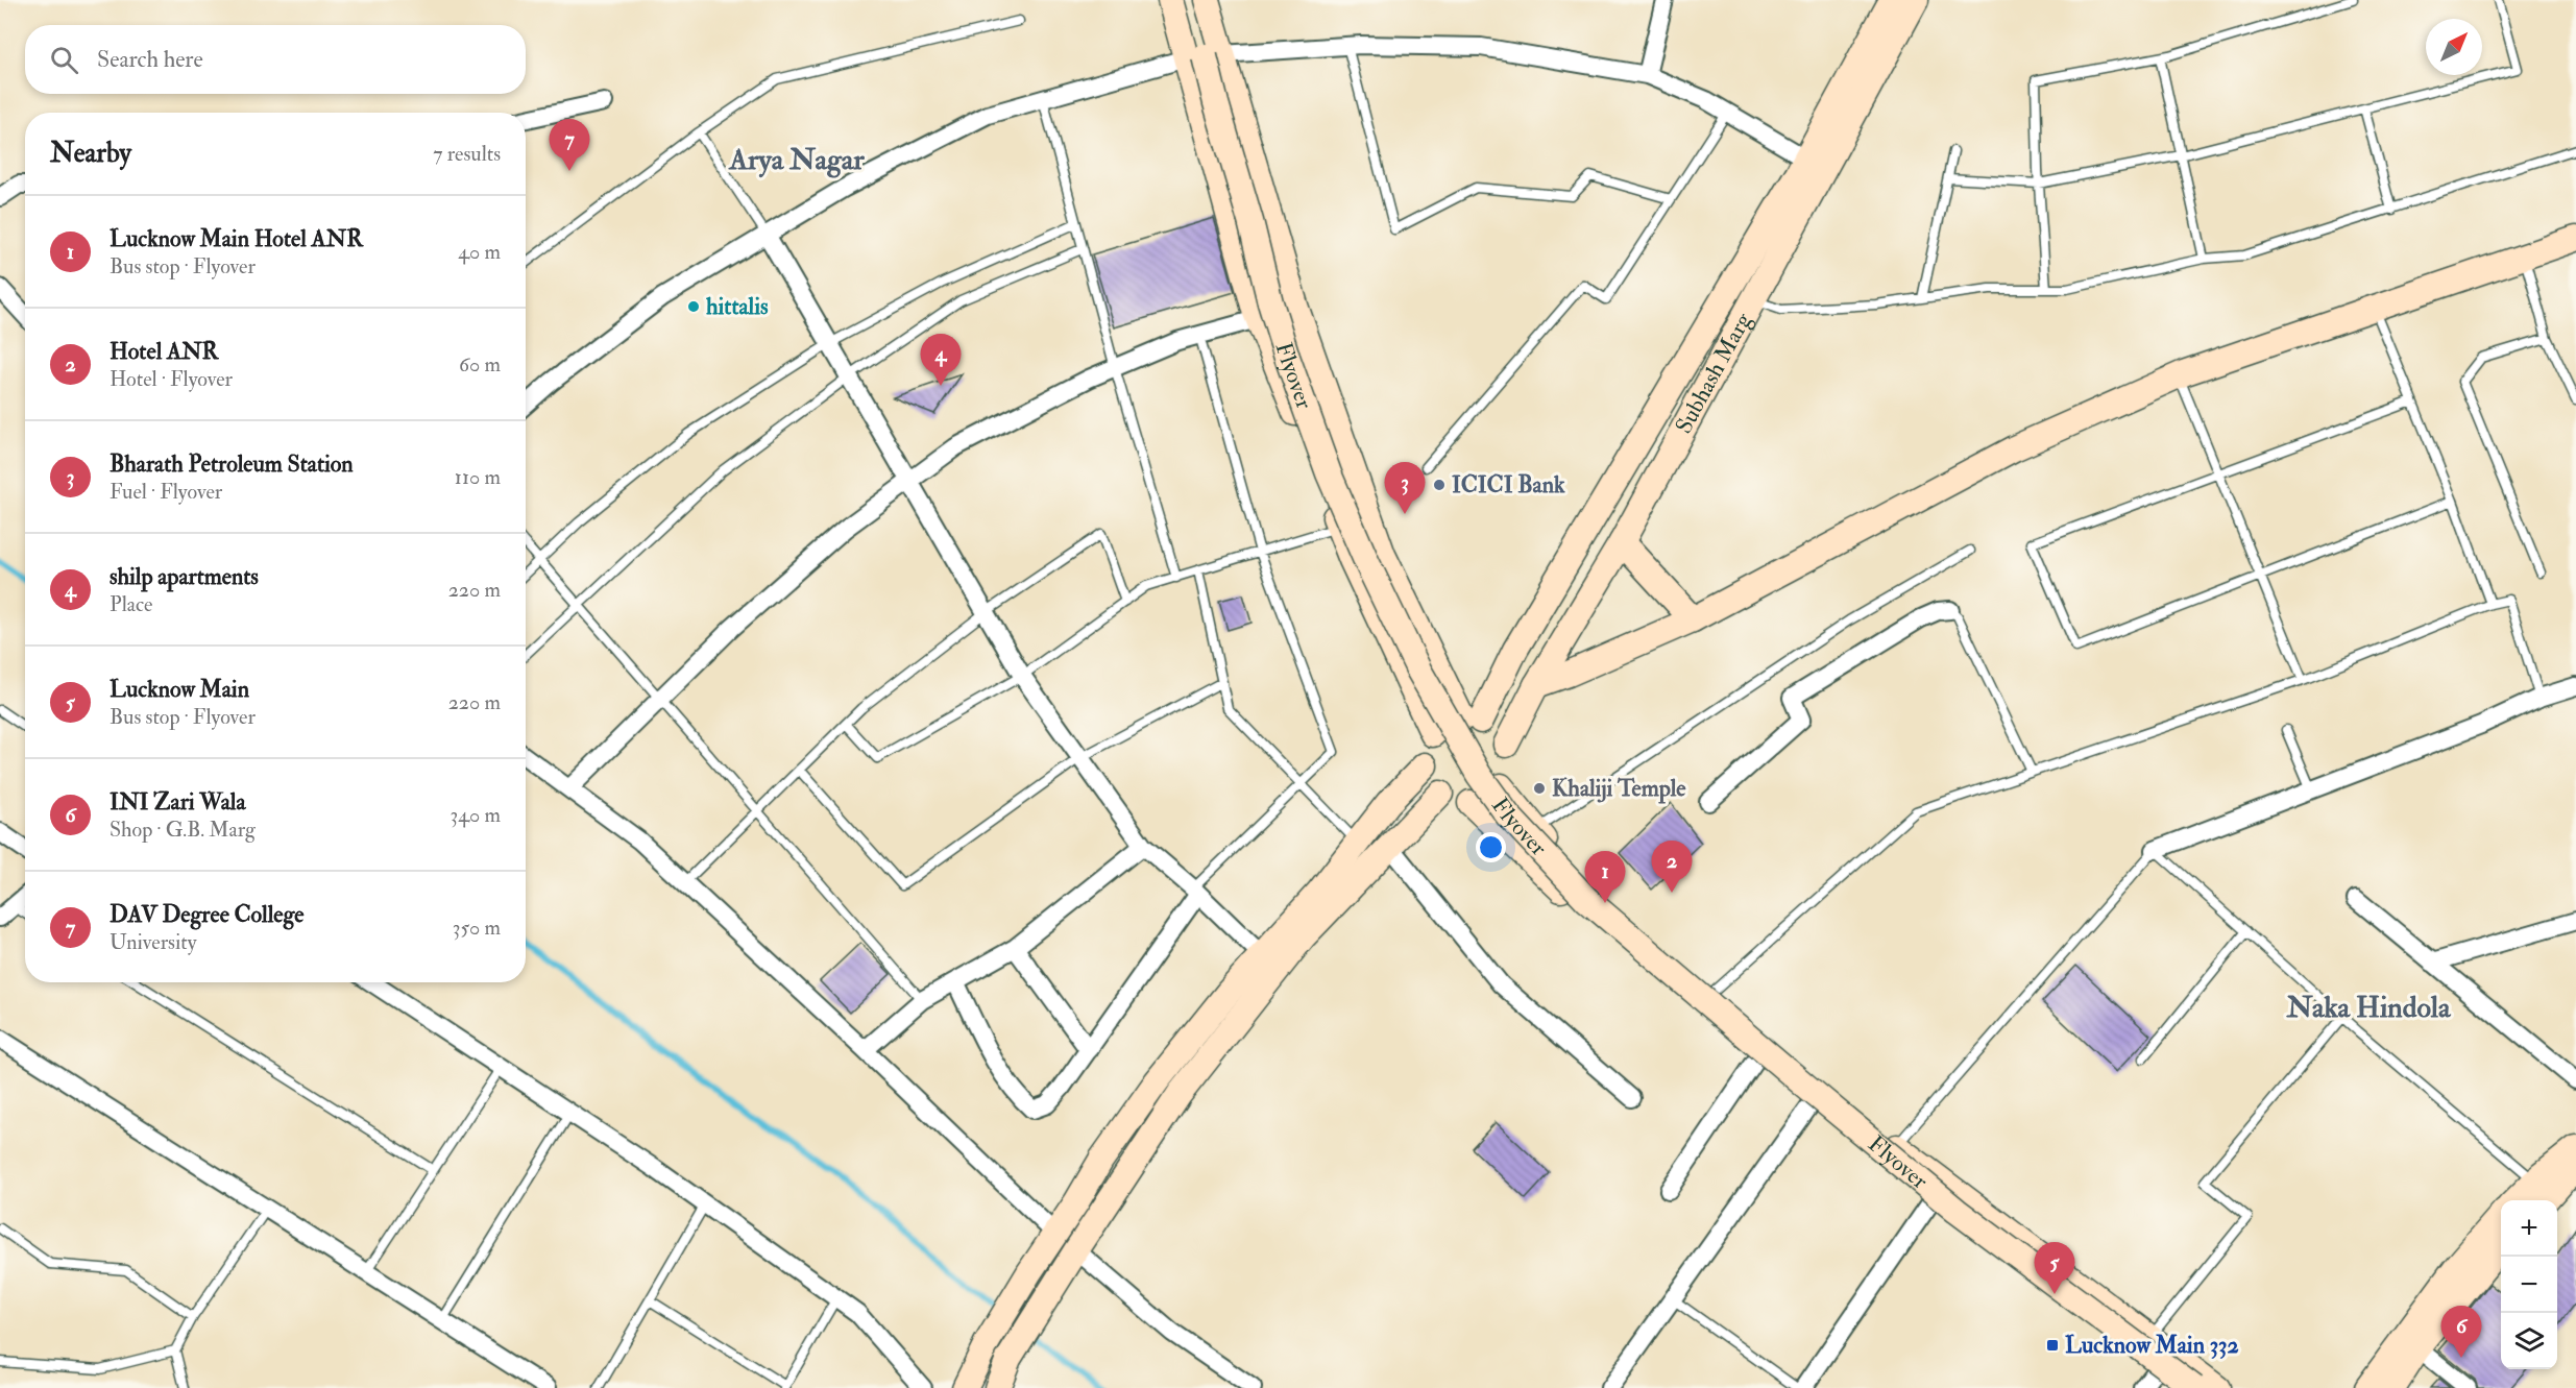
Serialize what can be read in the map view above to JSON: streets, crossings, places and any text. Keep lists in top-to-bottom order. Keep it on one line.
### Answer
{"streets":{"main road":["Subhash Marg","Flyover"]},"districts":["Arya Nagar","Naka Hindola"],"places":{"other":["hittalis","ICICI Bank","Khaliji Temple"],"transit":["Lucknow Main 332"]},"north":"top right","page":{"search":"Search here","heading":["Nearby","7 results"],"pins":["7","4","3","2","1","5","6"],"list":[{"mark":"1","name":"Lucknow Main Hotel ANR","note":"Bus stop · Flyover","value":"40 m"},{"mark":"2","name":"Hotel ANR","note":"Hotel · Flyover","value":"60 m"},{"mark":"3","name":"Bharath Petroleum Station","note":"Fuel · Flyover","value":"110 m"},{"mark":"4","name":"shilp apartments","note":"Place","value":"220 m"},{"mark":"5","name":"Lucknow Main","note":"Bus stop · Flyover","value":"220 m"},{"mark":"6","name":"INI Zari Wala","note":"Shop · G.B. Marg","value":"340 m"},{"mark":"7","name":"DAV Degree College","note":"University","value":"350 m"}],"map_buttons":["+","−"]}}
